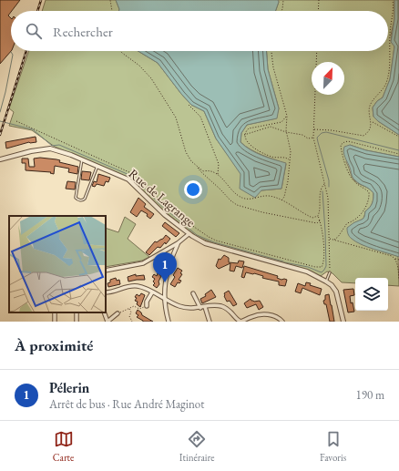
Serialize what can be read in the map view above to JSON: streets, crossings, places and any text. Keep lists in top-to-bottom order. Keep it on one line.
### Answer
{"streets":{"street":["Rue de Lagrange"]},"north":"top right","page":{"search":"Rechercher","pins":"1","heading":"À proximité","list":[{"mark":"1","name":"Pélerin","note":"Arrêt de bus · Rue André Maginot","value":"190 m"}],"nav":["Carte","Itinéraire","Favoris"]}}
